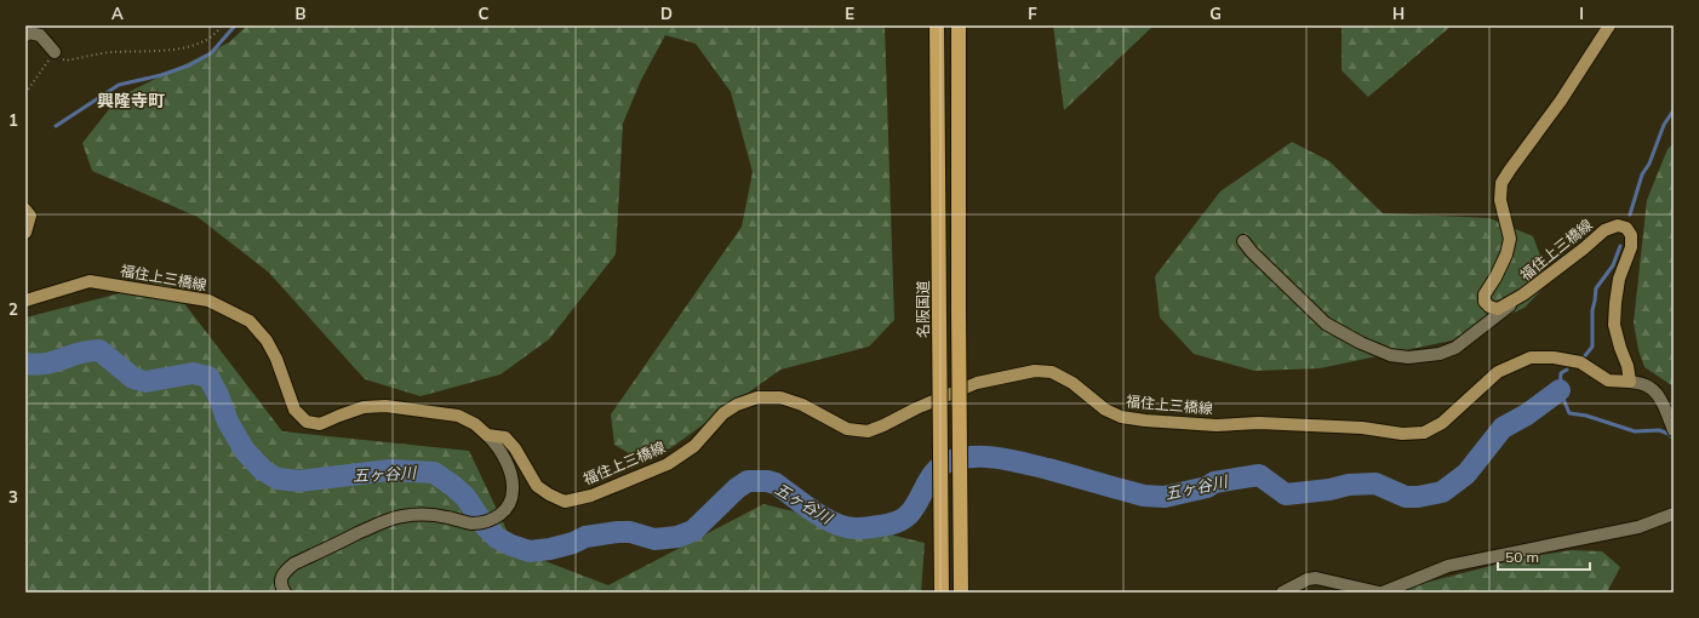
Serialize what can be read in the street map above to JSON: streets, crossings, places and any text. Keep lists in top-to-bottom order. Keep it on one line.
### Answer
{"streets":{"highway":["名阪国道"],"main road":["福住上三橋線"]},"districts":["興隆寺町"],"water":["五ヶ谷川"],"scale_bar":"50 m","grid":{"columns":["A","B","C","D","E","F","G","H","I"],"rows":["1","2","3"]}}
